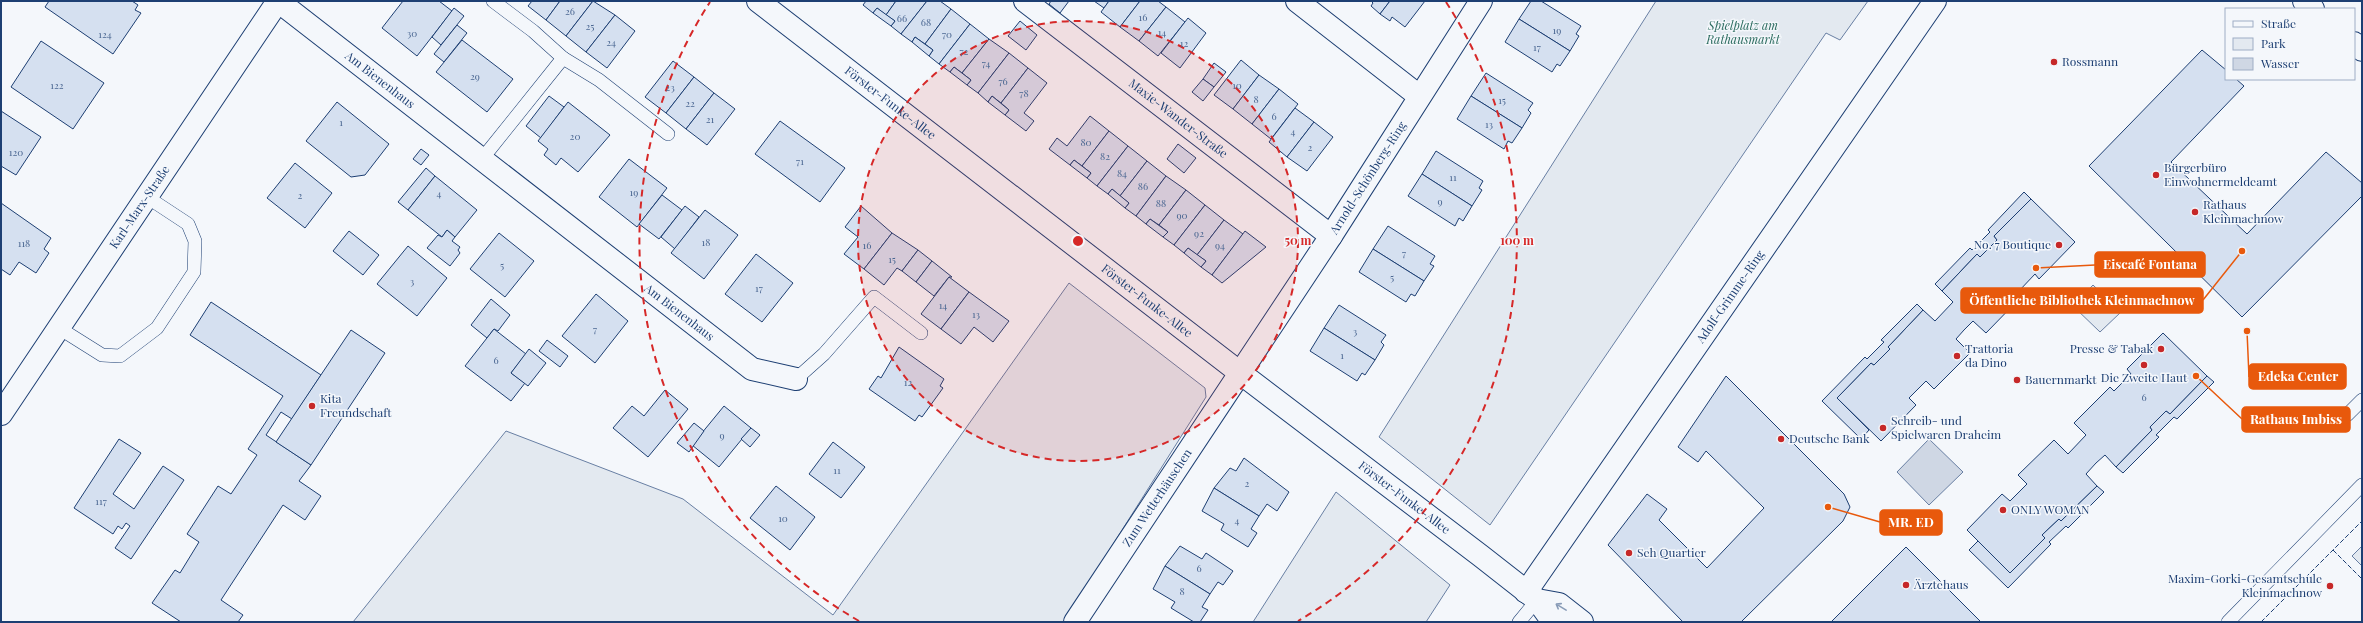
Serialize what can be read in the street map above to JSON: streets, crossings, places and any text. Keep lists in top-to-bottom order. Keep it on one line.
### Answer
{"streets":{"street":["Am Bienenhaus","Förster-Funke-Allee","Maxie-Wander-Straße","Arnold-Schönberg-Ring","Karl-Marx-Straße","Adolf-Grimme-Ring","Zum Wetterhäuschen"]},"crossings":[["Am Bienenhaus","Karl-Marx-Straße"],["Förster-Funke-Allee","Arnold-Schönberg-Ring"],["Förster-Funke-Allee","Adolf-Grimme-Ring"],["Förster-Funke-Allee","Zum Wetterhäuschen"],["Maxie-Wander-Straße","Arnold-Schönberg-Ring"],["Arnold-Schönberg-Ring","Zum Wetterhäuschen"]],"parks":["Spielplatz am Rathausmarkt"],"places":["Rossmann","Bürgerbüro Einwohnermeldeamt","Rathaus Kleinmachnow","No. 7 Boutique","Öffentliche Bibliothek Kleinmachnow","Eiscafé Fontana","Edeka Center","Presse & Tabak","Trattoria da Dino","Die Zweite Haut","Rathaus Imbiss","Bauernmarkt","Kita Freundschaft","Schreib- und Spielwaren Draheim","Deutsche Bank","MR. ED","ONLY WOMAN","Seh Quartier","Ärztehaus","Maxim-Gorki-Gesamtschule Kleinmachnow"],"house_numbers":["26","16","66","68","25","19","14","30","124","70","24","12","17","72","74","29","76","122","10","23","78","8","15","22","6","21","1","13","4","20","80","2","120","82","71","84","11","86","19","4","2","9","88","90","92","18","118","16","94","7","15","5","5","3","17","14","13","7","3","1","6","12","6","9","11","2","117","10","4","6","8"],"legend":["Straße","Park","Wasser"],"rings":["50 m","100 m"]}
